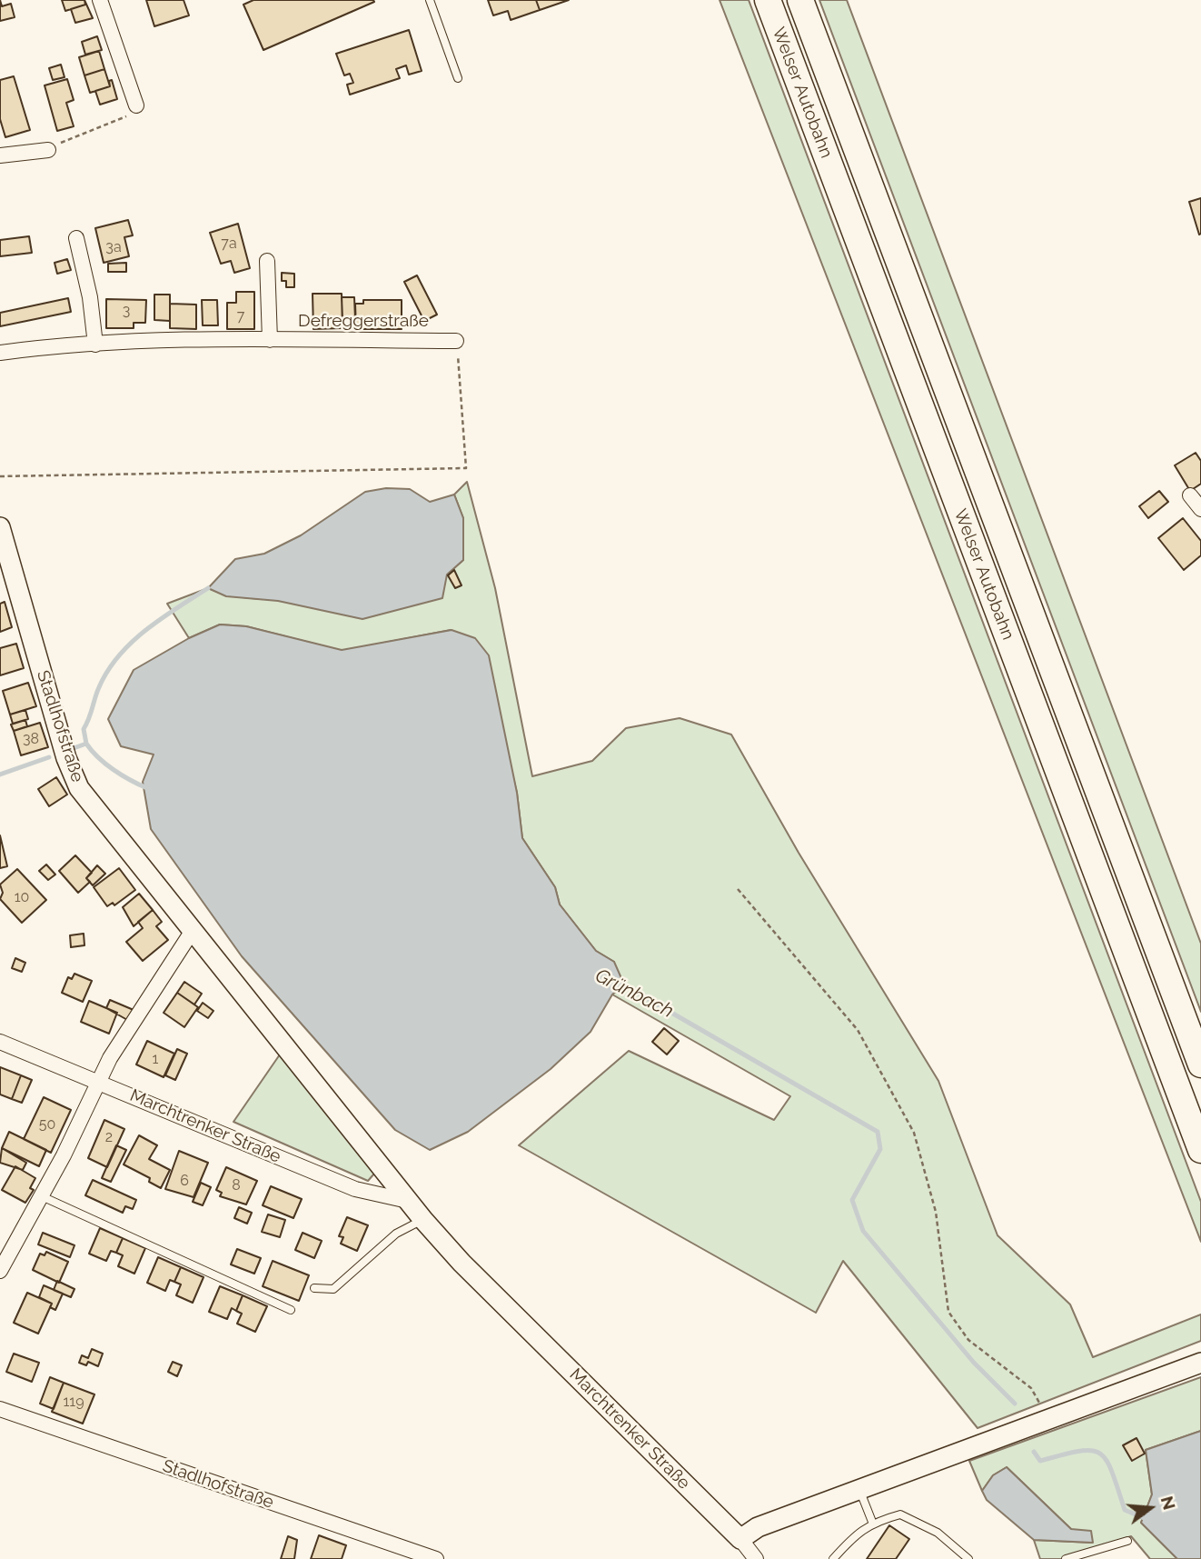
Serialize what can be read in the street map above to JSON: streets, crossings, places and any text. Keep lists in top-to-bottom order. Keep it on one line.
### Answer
{"streets":{"highway":["Welser Autobahn"],"street":["Defreggerstraße","Stadlhofstraße","Marchtrenker Straße"]},"crossings":[["Stadlhofstraße","Marchtrenker Straße"]],"water":["Grünbach"],"house_numbers":["7a","3a","3","7","38","10","1","50","2","6","8","119"],"north":"right"}
